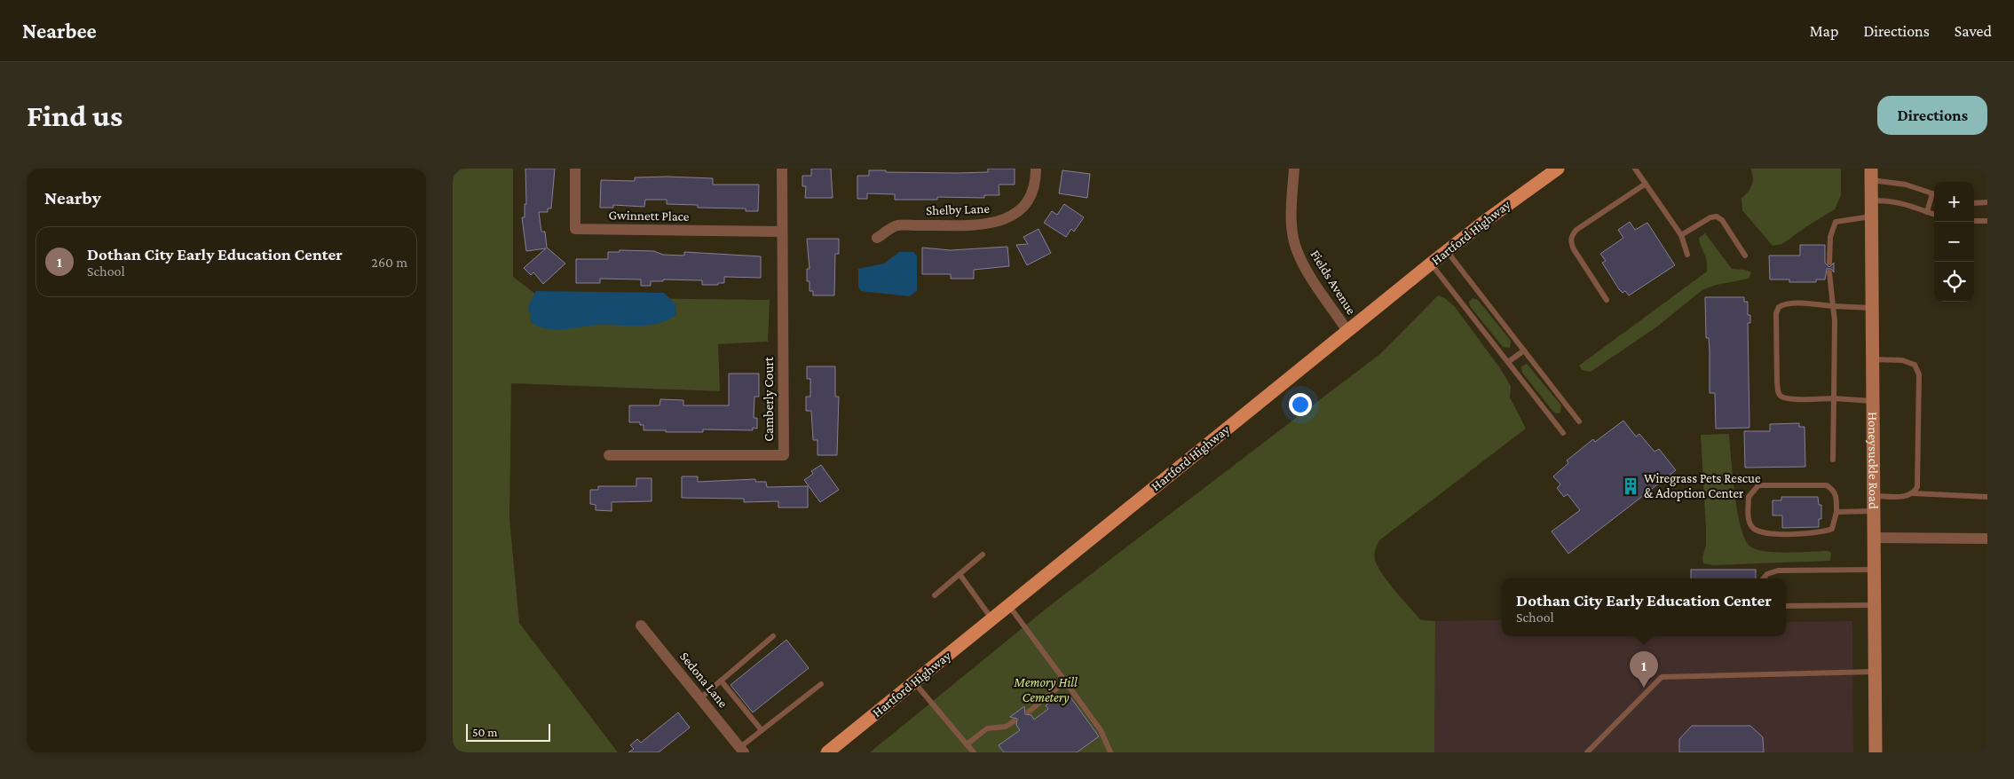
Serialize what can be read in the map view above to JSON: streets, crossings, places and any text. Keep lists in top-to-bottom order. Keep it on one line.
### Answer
{"streets":{"main road":["Hartford Highway","Honeysuckle Road"],"street":["Shelby Lane","Gwinnett Place","Fields Avenue","Camberly Court","Sedona Lane"]},"crossings":[["Gwinnett Place","Camberly Court"],["Hartford Highway","Fields Avenue"]],"parks":["Memory Hill Cemetery"],"places":{"building":["Wiregrass Pets Rescue & Adoption Center"]},"scale_bar":"50 m","page":{"header":"Nearbee","nav":["Map","Directions","Saved"],"buttons":"Directions","title":"Find us","heading":"Nearby","map_buttons":["+","−"],"list":[{"mark":"1","name":"Dothan City Early Education Center","note":"School","value":"260 m"}],"popup":["Dothan City Early Education Center","School"],"pins":"1","scale":"50 m"}}
